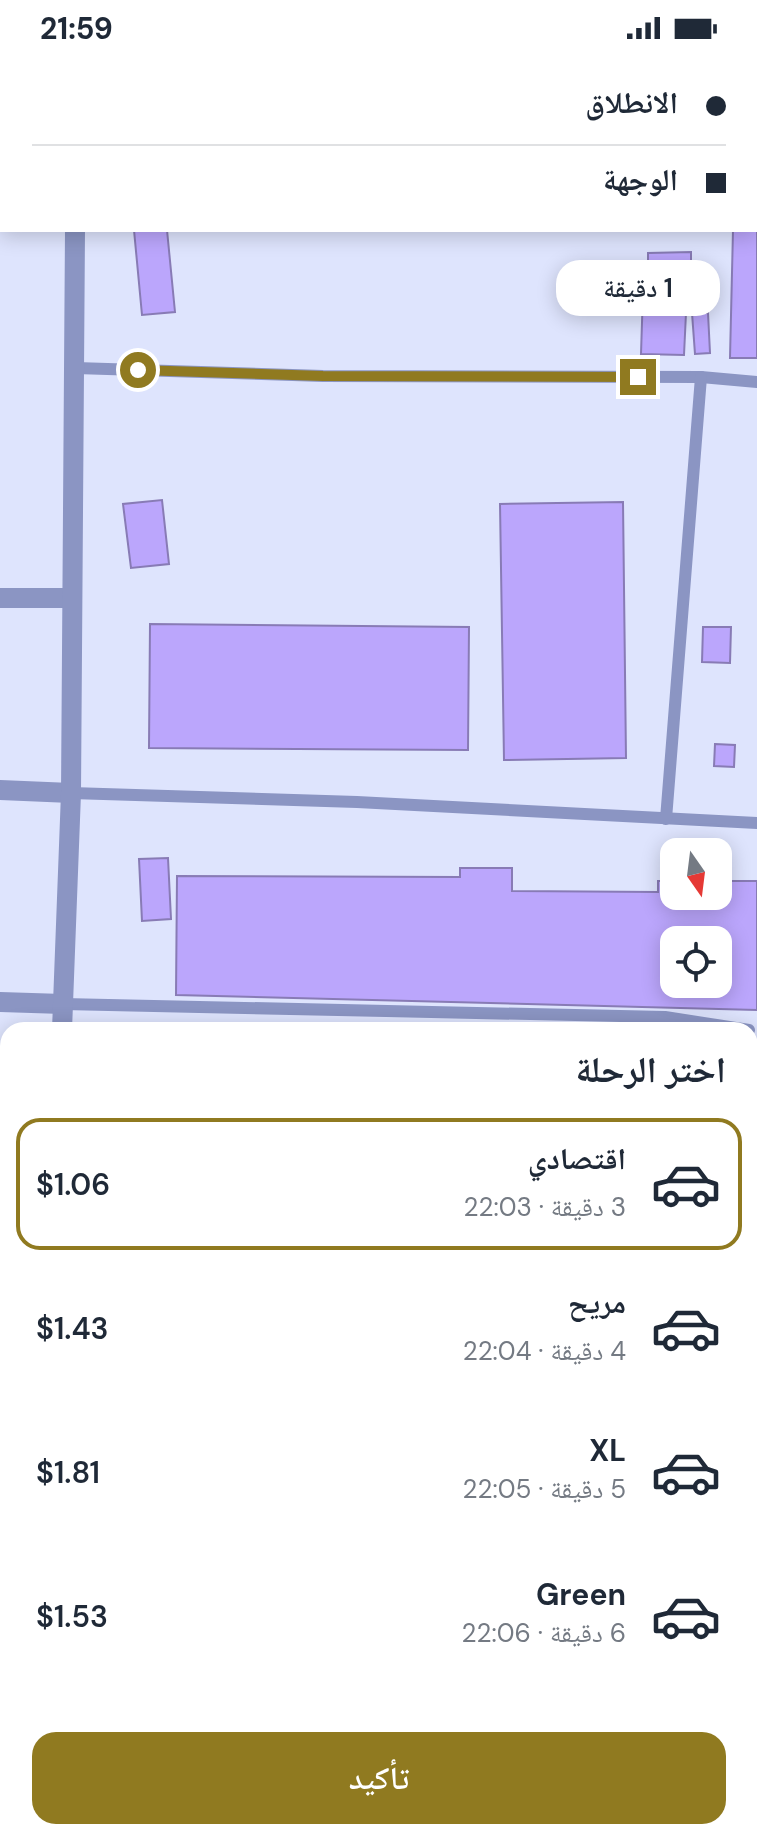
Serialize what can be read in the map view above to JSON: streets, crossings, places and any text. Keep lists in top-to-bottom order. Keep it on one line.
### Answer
{"north":"bottom","page":{"status":"21:59","banner":["الانطلاق","الوجهة"],"bubble":"1 دقيقة","heading":"اختر الرحلة","list":[{"name":"اقتصادي","note":"3 دقيقة · 22:03","value":"$1.06"},{"name":"مريح","note":"4 دقيقة · 22:04","value":"$1.43"},{"name":"XL","note":"5 دقيقة · 22:05","value":"$1.81"},{"name":"Green","note":"6 دقيقة · 22:06","value":"$1.53"}],"buttons":"تأكيد"}}
